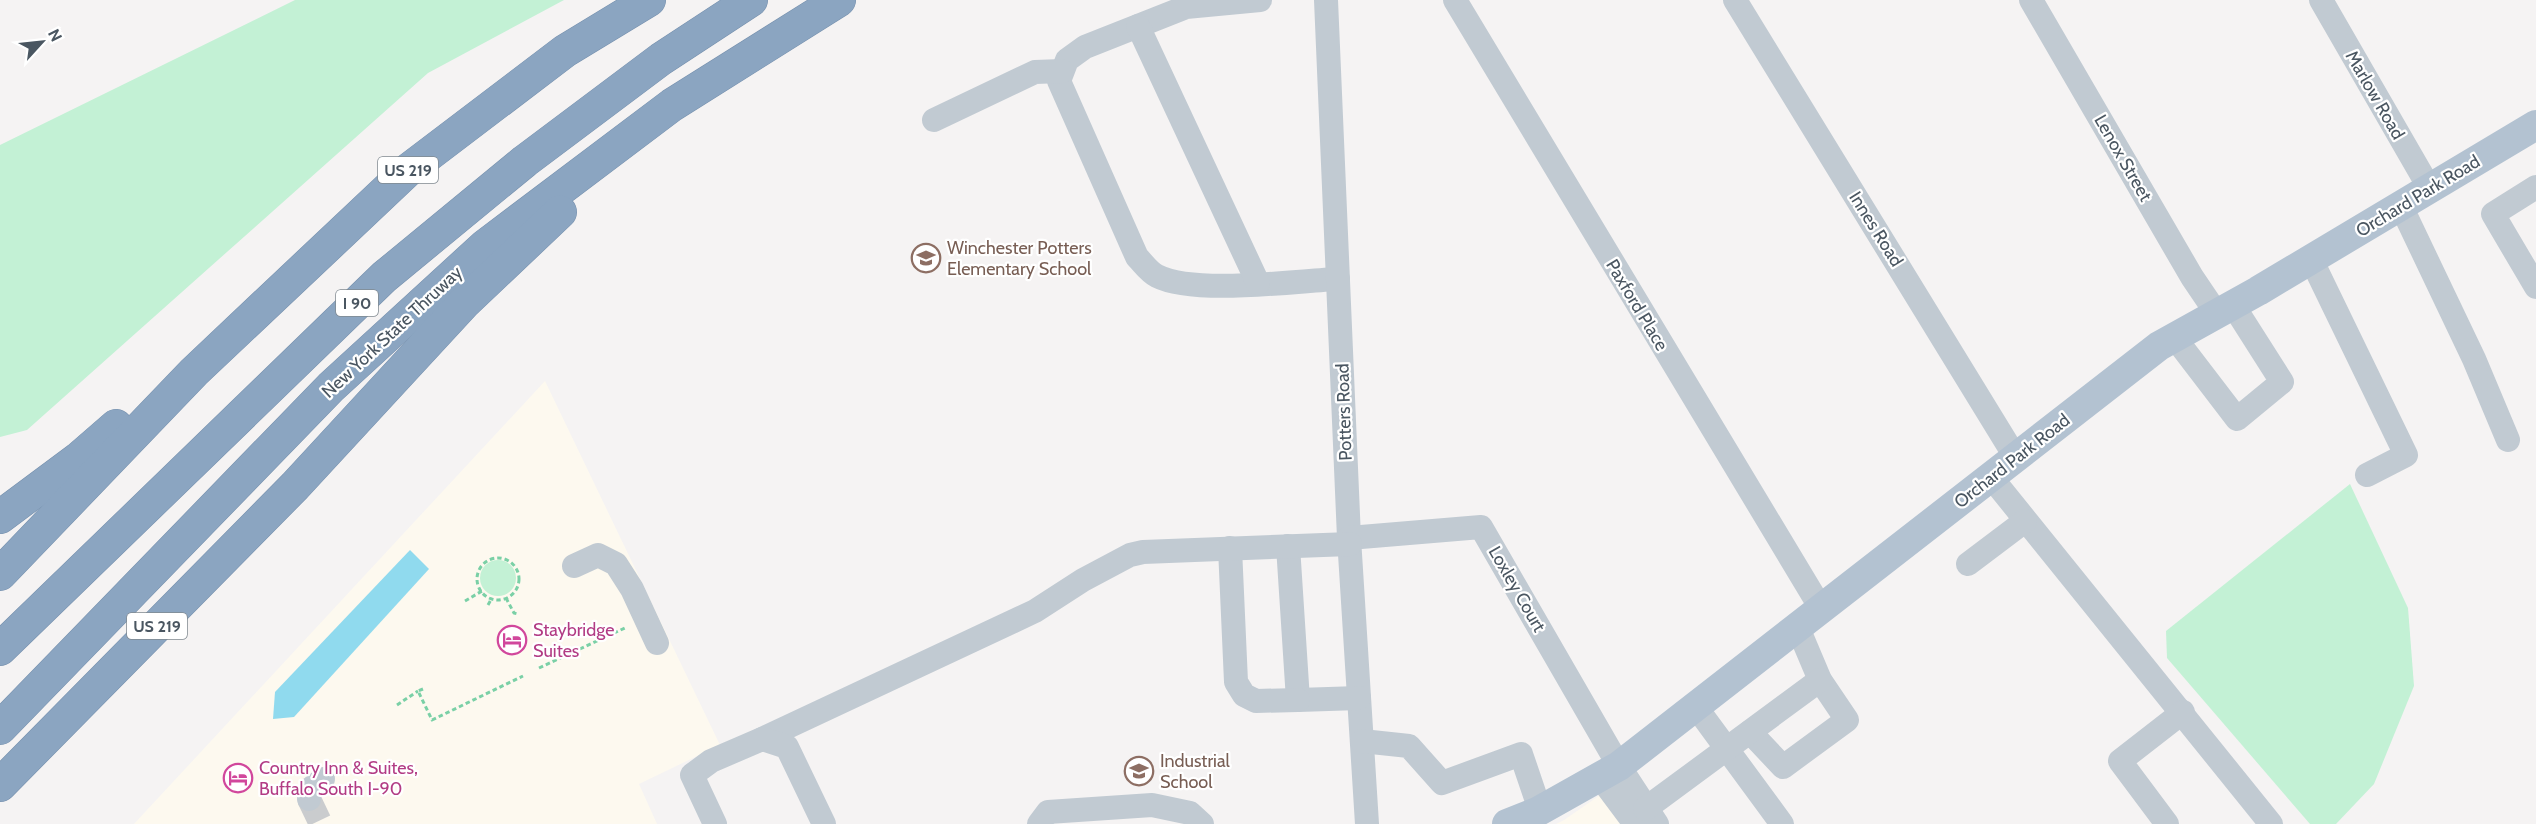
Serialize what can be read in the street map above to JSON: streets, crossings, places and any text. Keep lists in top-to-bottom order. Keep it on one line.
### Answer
{"streets":{"highway":["US 219","I 90","New York State Thruway"],"main road":["Orchard Park Road"],"street":["Marlow Road","Lenox Street","Innes Road","Paxford Place","Potters Road","Loxley Court"]},"crossings":[["Marlow Road","Orchard Park Road"],["Lenox Street","Orchard Park Road"],["US 219","New York State Thruway"],["Orchard Park Road","Innes Road"],["Orchard Park Road","Paxford Place"],["Orchard Park Road","Loxley Court"],["Potters Road","Loxley Court"]],"places":{"school or university":["Winchester Potters Elementary School","Industrial School"],"hotel":["Staybridge Suites","Country Inn & Suites, Buffalo South I-90"]},"north":"top right"}
